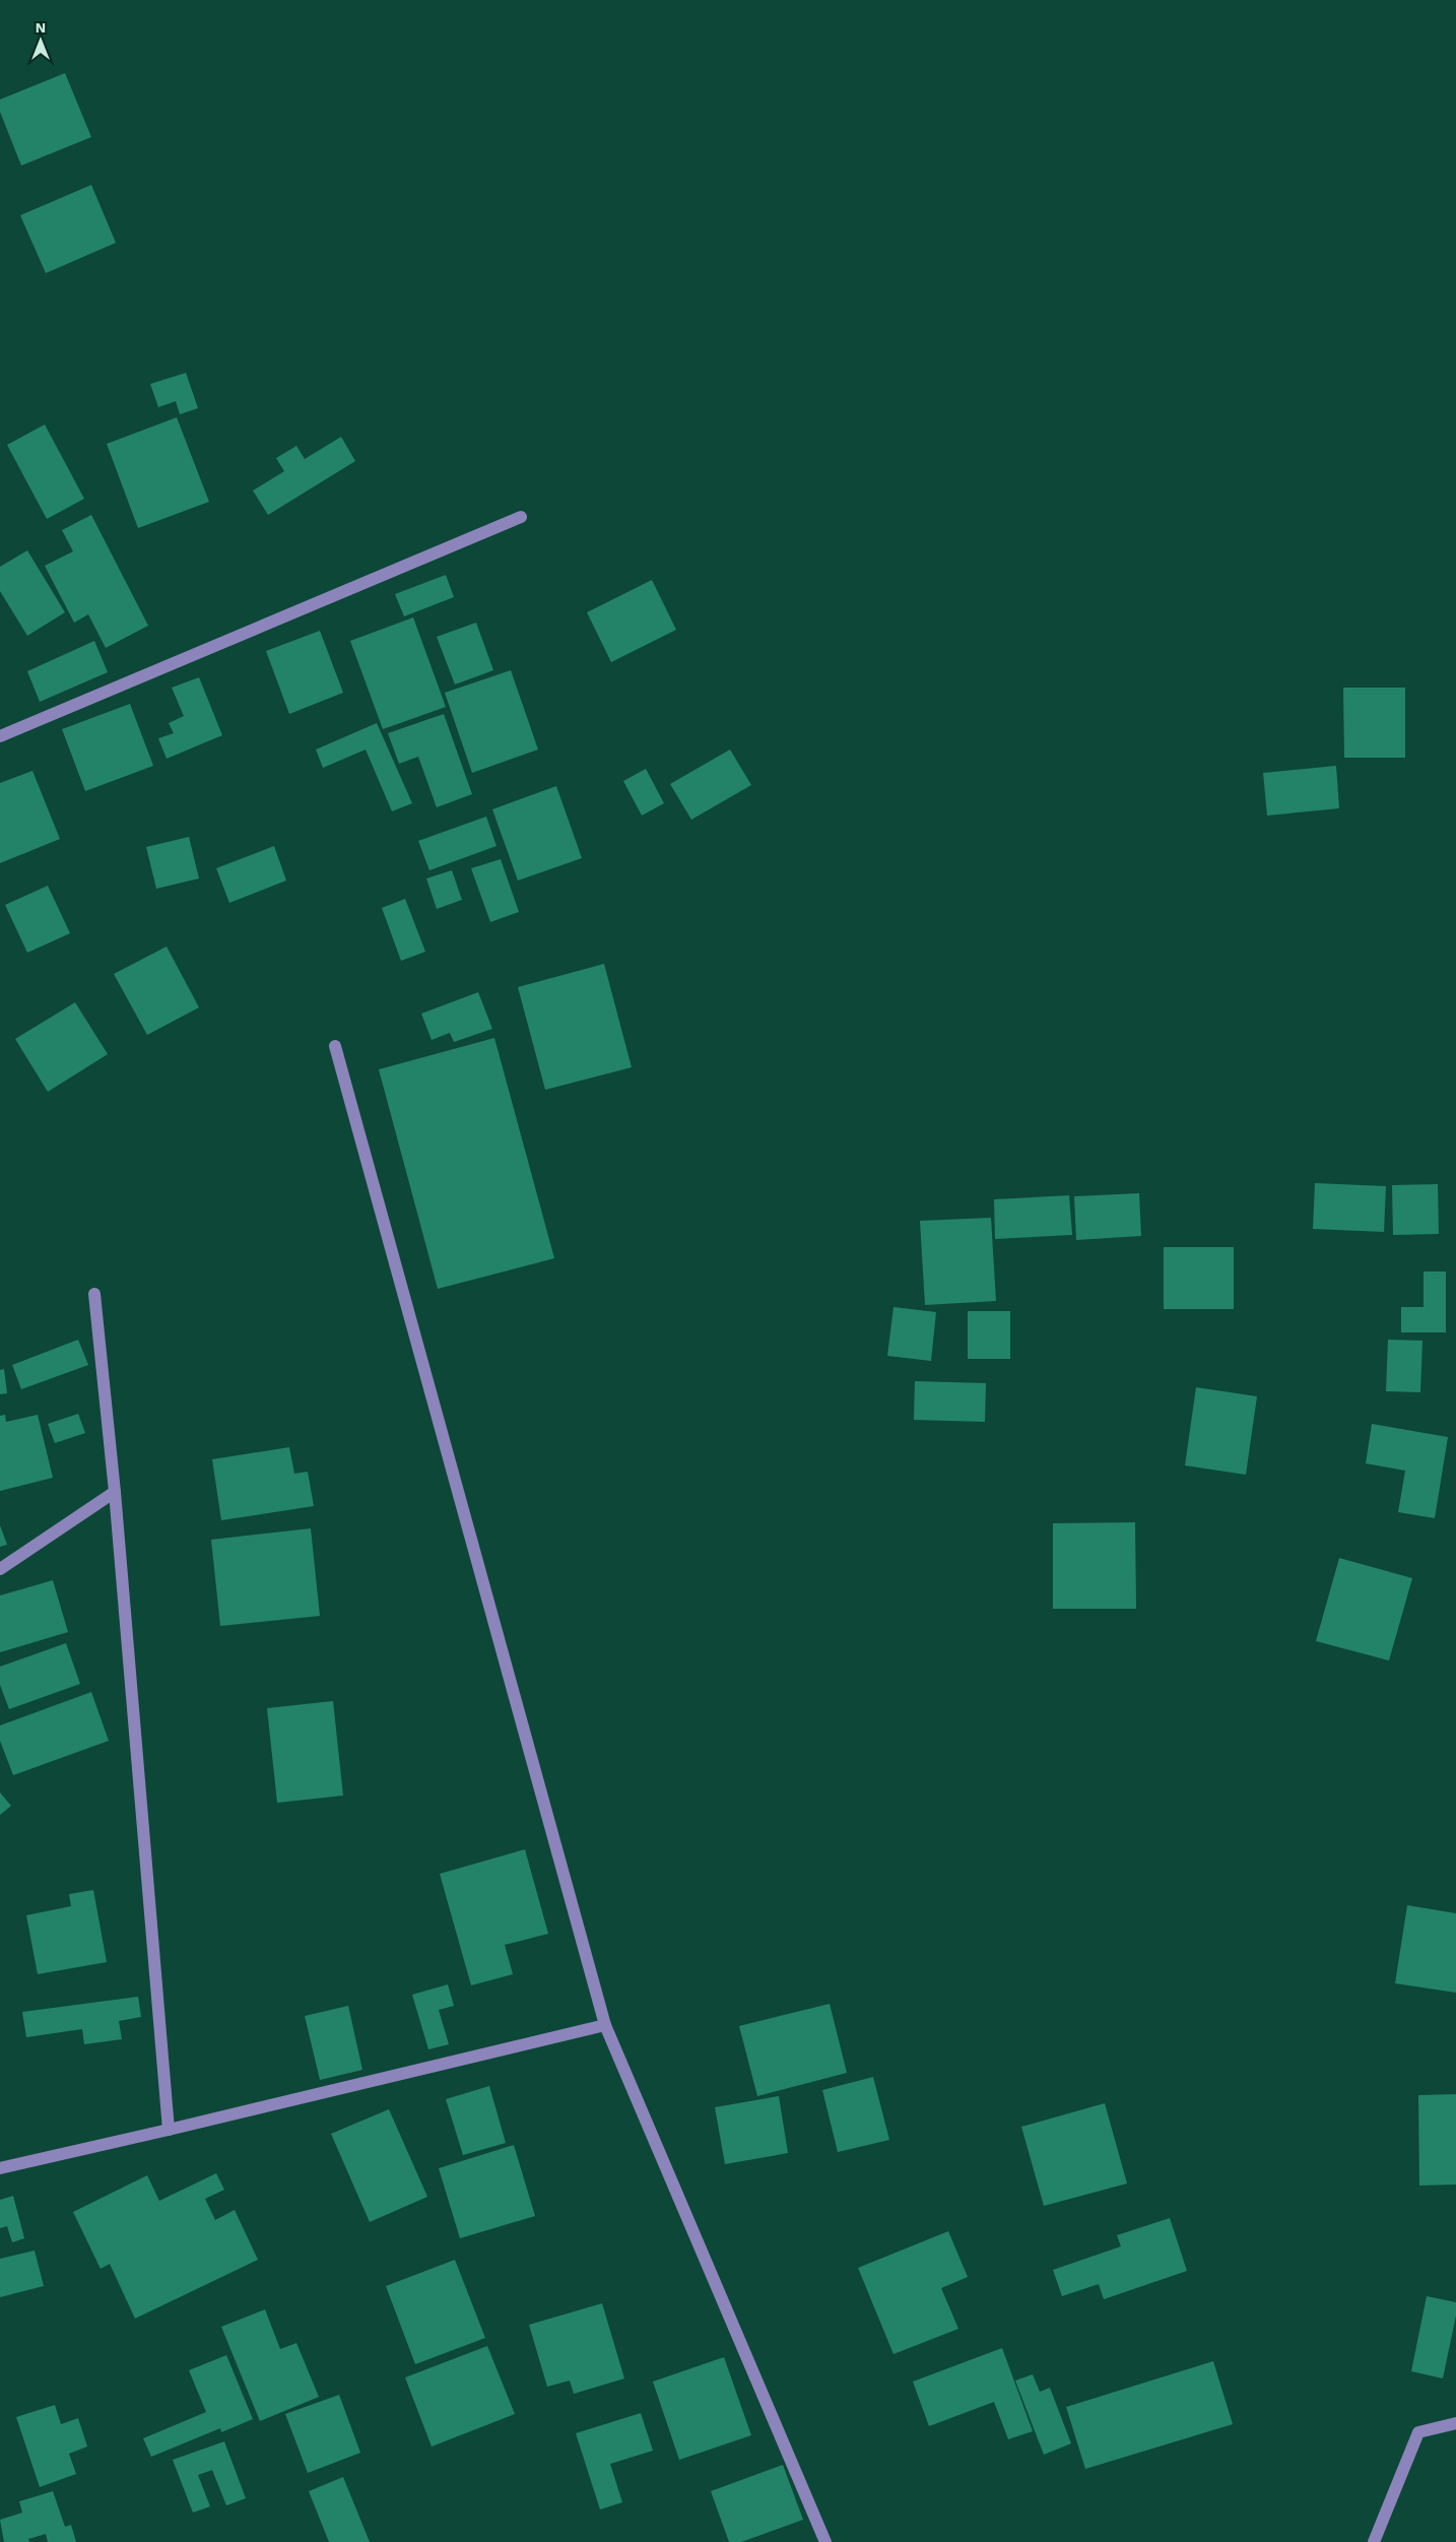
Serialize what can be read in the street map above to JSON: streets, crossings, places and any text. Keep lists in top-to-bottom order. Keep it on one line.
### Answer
{"north":"top"}
